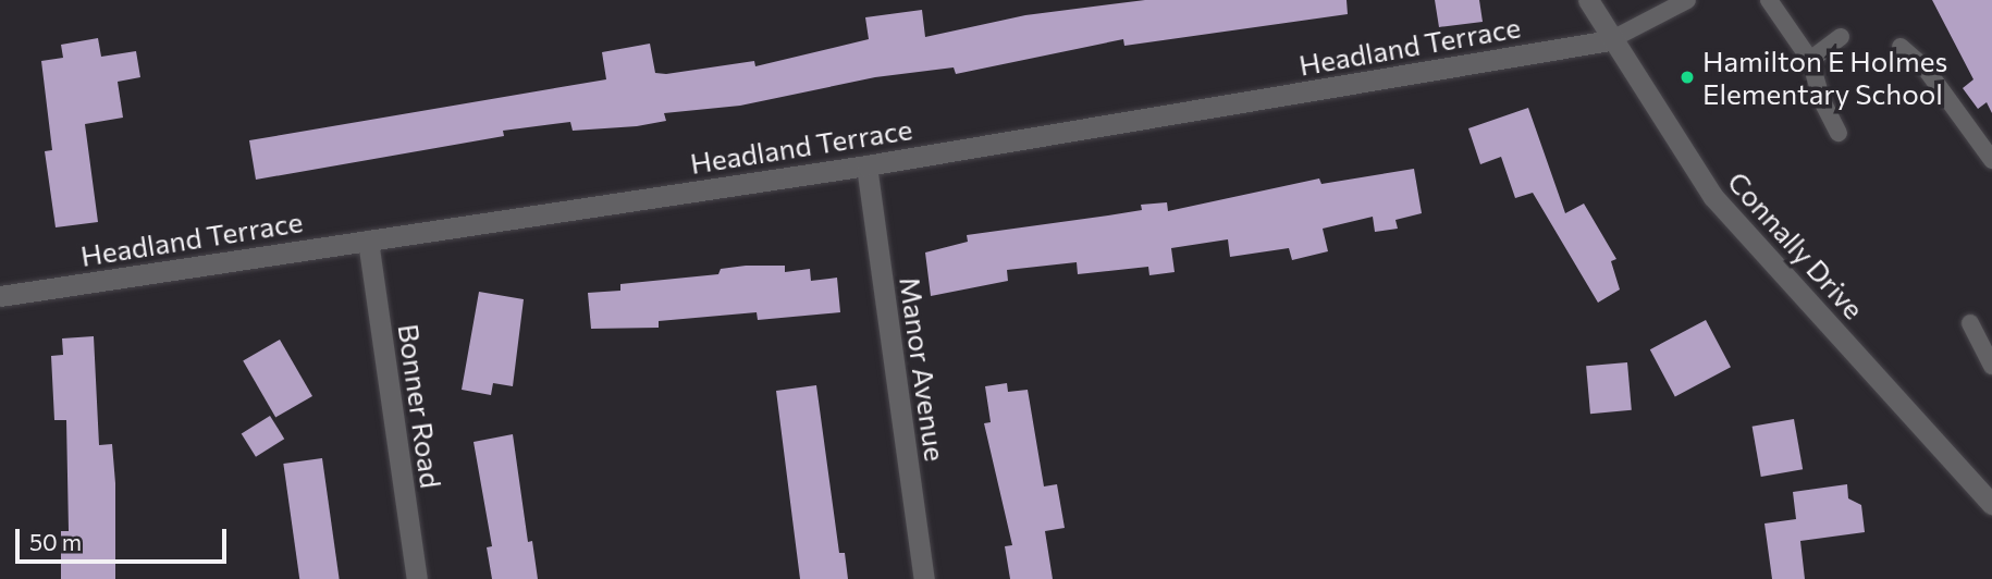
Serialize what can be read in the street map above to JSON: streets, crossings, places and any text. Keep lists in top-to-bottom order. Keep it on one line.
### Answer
{"streets":{"street":["Headland Terrace","Connally Drive","Manor Avenue","Bonner Road"]},"crossings":[["Headland Terrace","Connally Drive"],["Headland Terrace","Manor Avenue"],["Headland Terrace","Bonner Road"]],"places":["Hamilton E Holmes Elementary School"],"scale_bar":"50 m"}
